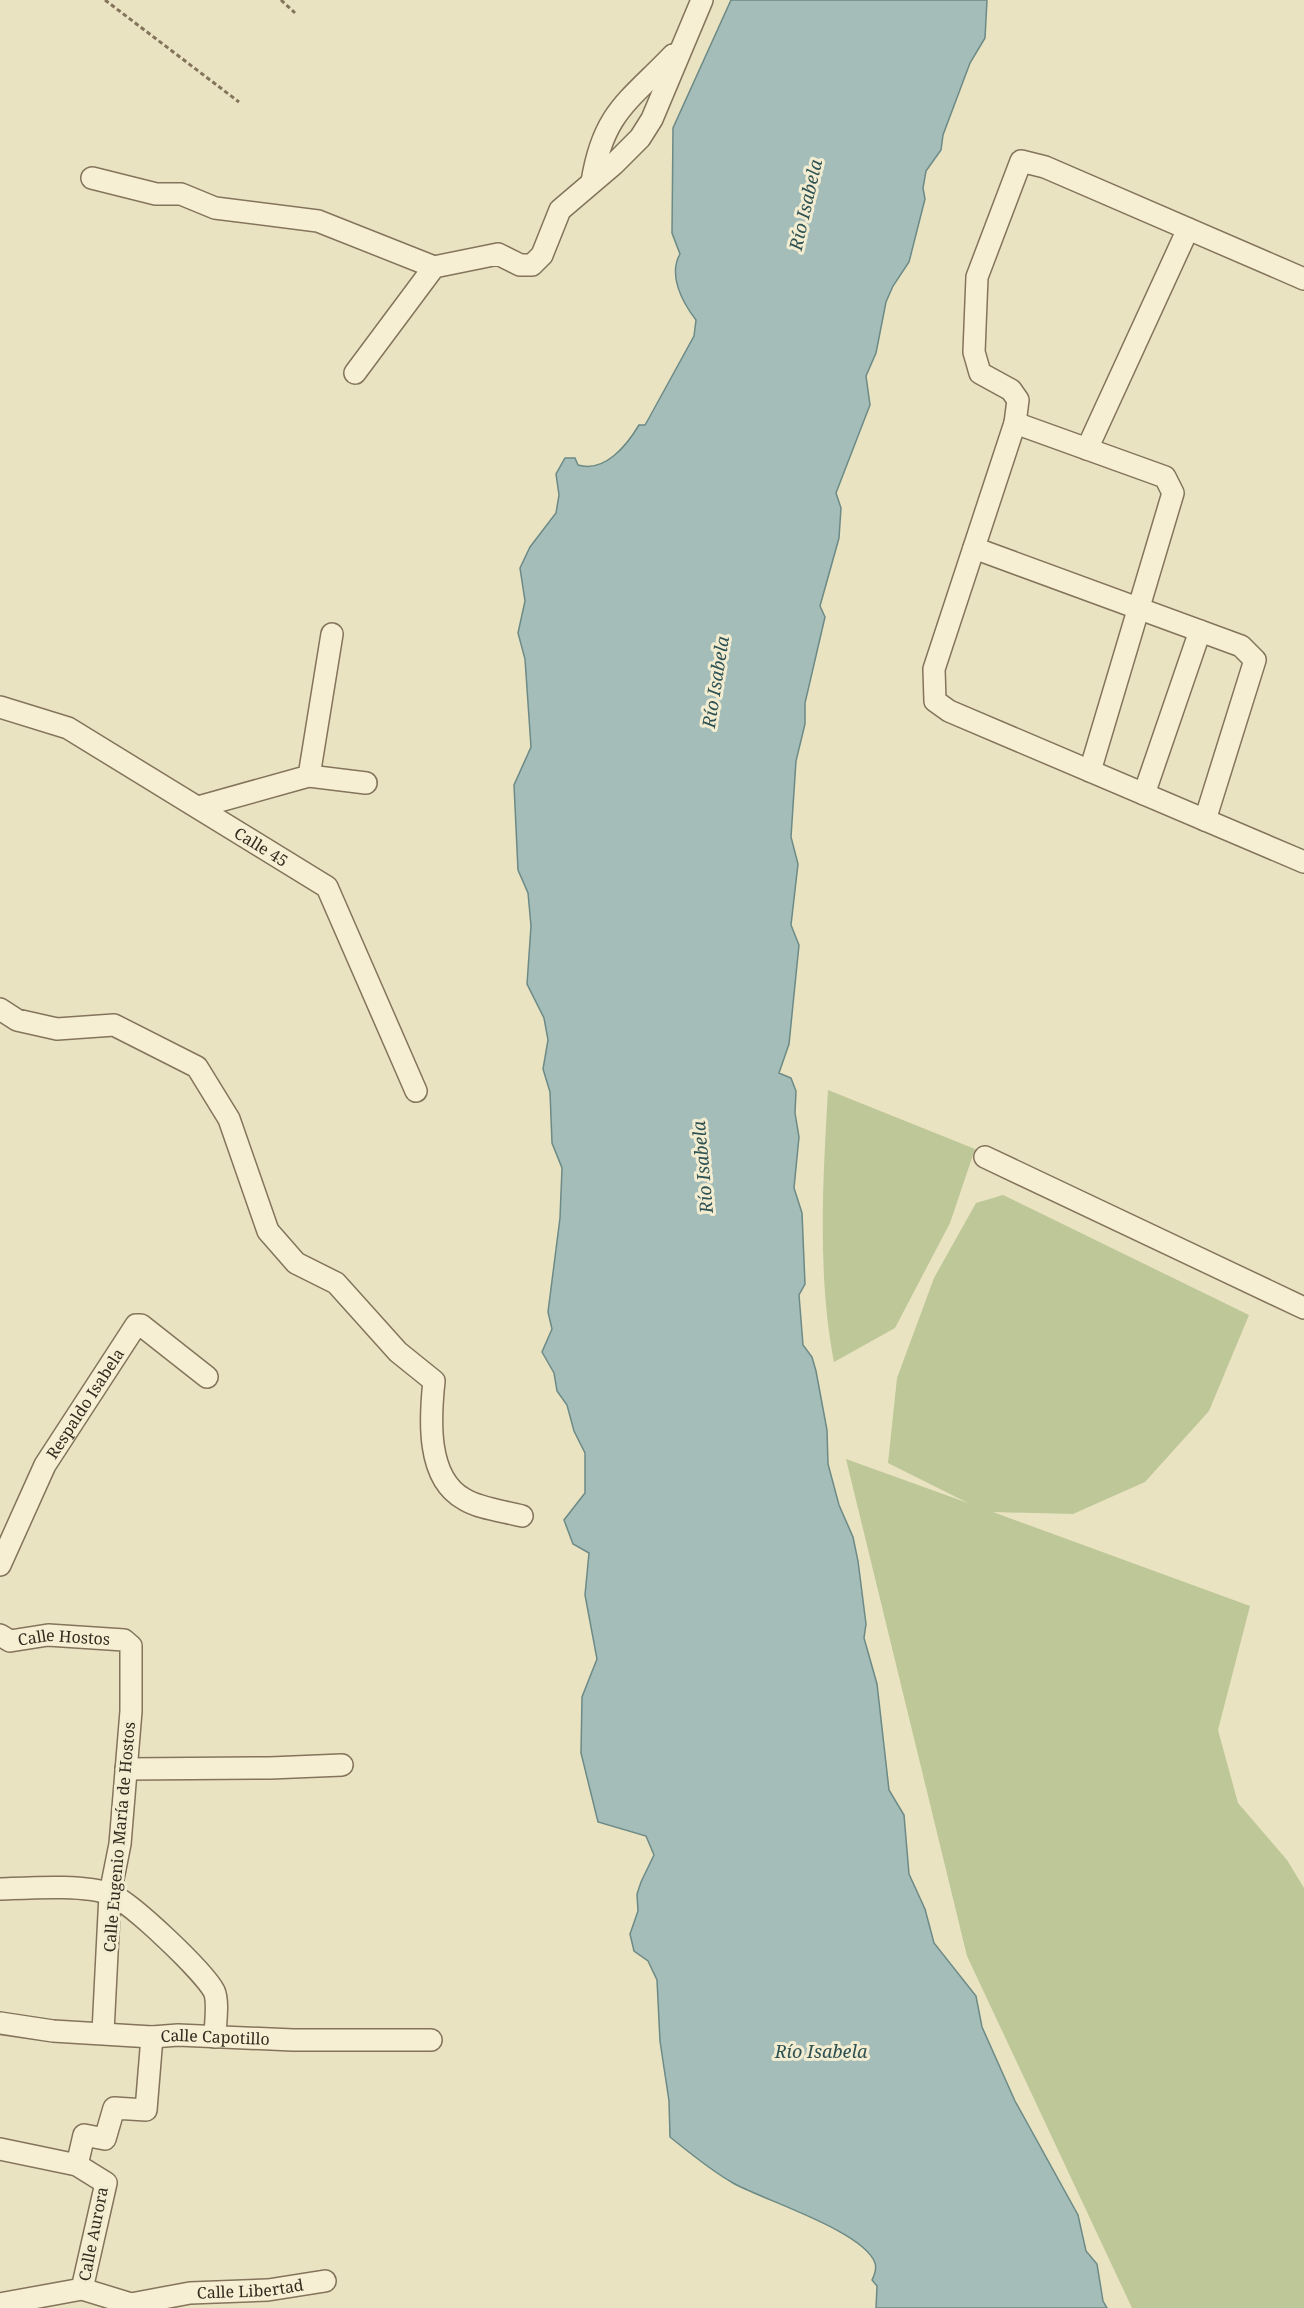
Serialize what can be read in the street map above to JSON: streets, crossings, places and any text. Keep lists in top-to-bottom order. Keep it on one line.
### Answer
{"streets":{"street":["Calle 45","Respaldo Isabela","Calle Hostos","Calle Eugenio María de Hostos","Calle Capotillo","Calle Aurora","Calle Libertad"]},"crossings":[["Calle Hostos","Calle Eugenio María de Hostos"],["Calle Eugenio María de Hostos","Calle Capotillo"],["Calle Aurora","Calle Libertad"]],"water":["Río Isabela"]}
